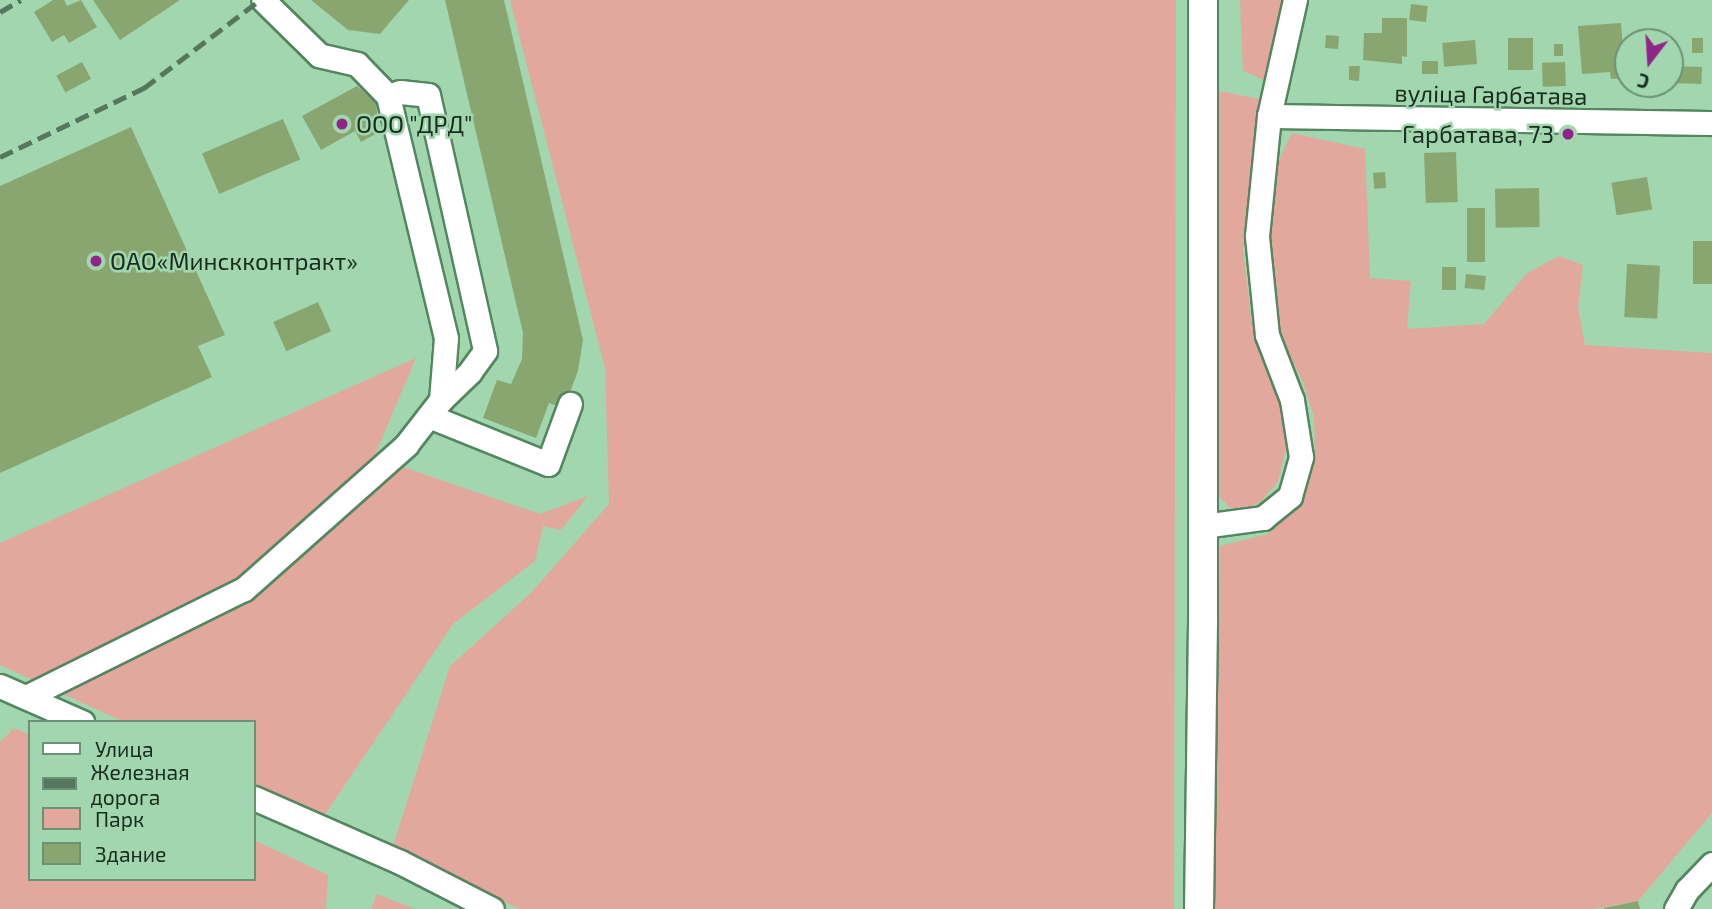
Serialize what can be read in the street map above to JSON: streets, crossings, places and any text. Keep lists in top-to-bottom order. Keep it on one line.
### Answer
{"streets":{"street":["вуліца Гарбатава"]},"places":["ООО \"ДРД\"","Гарбатава, 73","ОАО«Минскконтракт»"],"legend":["Улица","Железная дорога","Парк","Здание"],"north":"bottom"}
